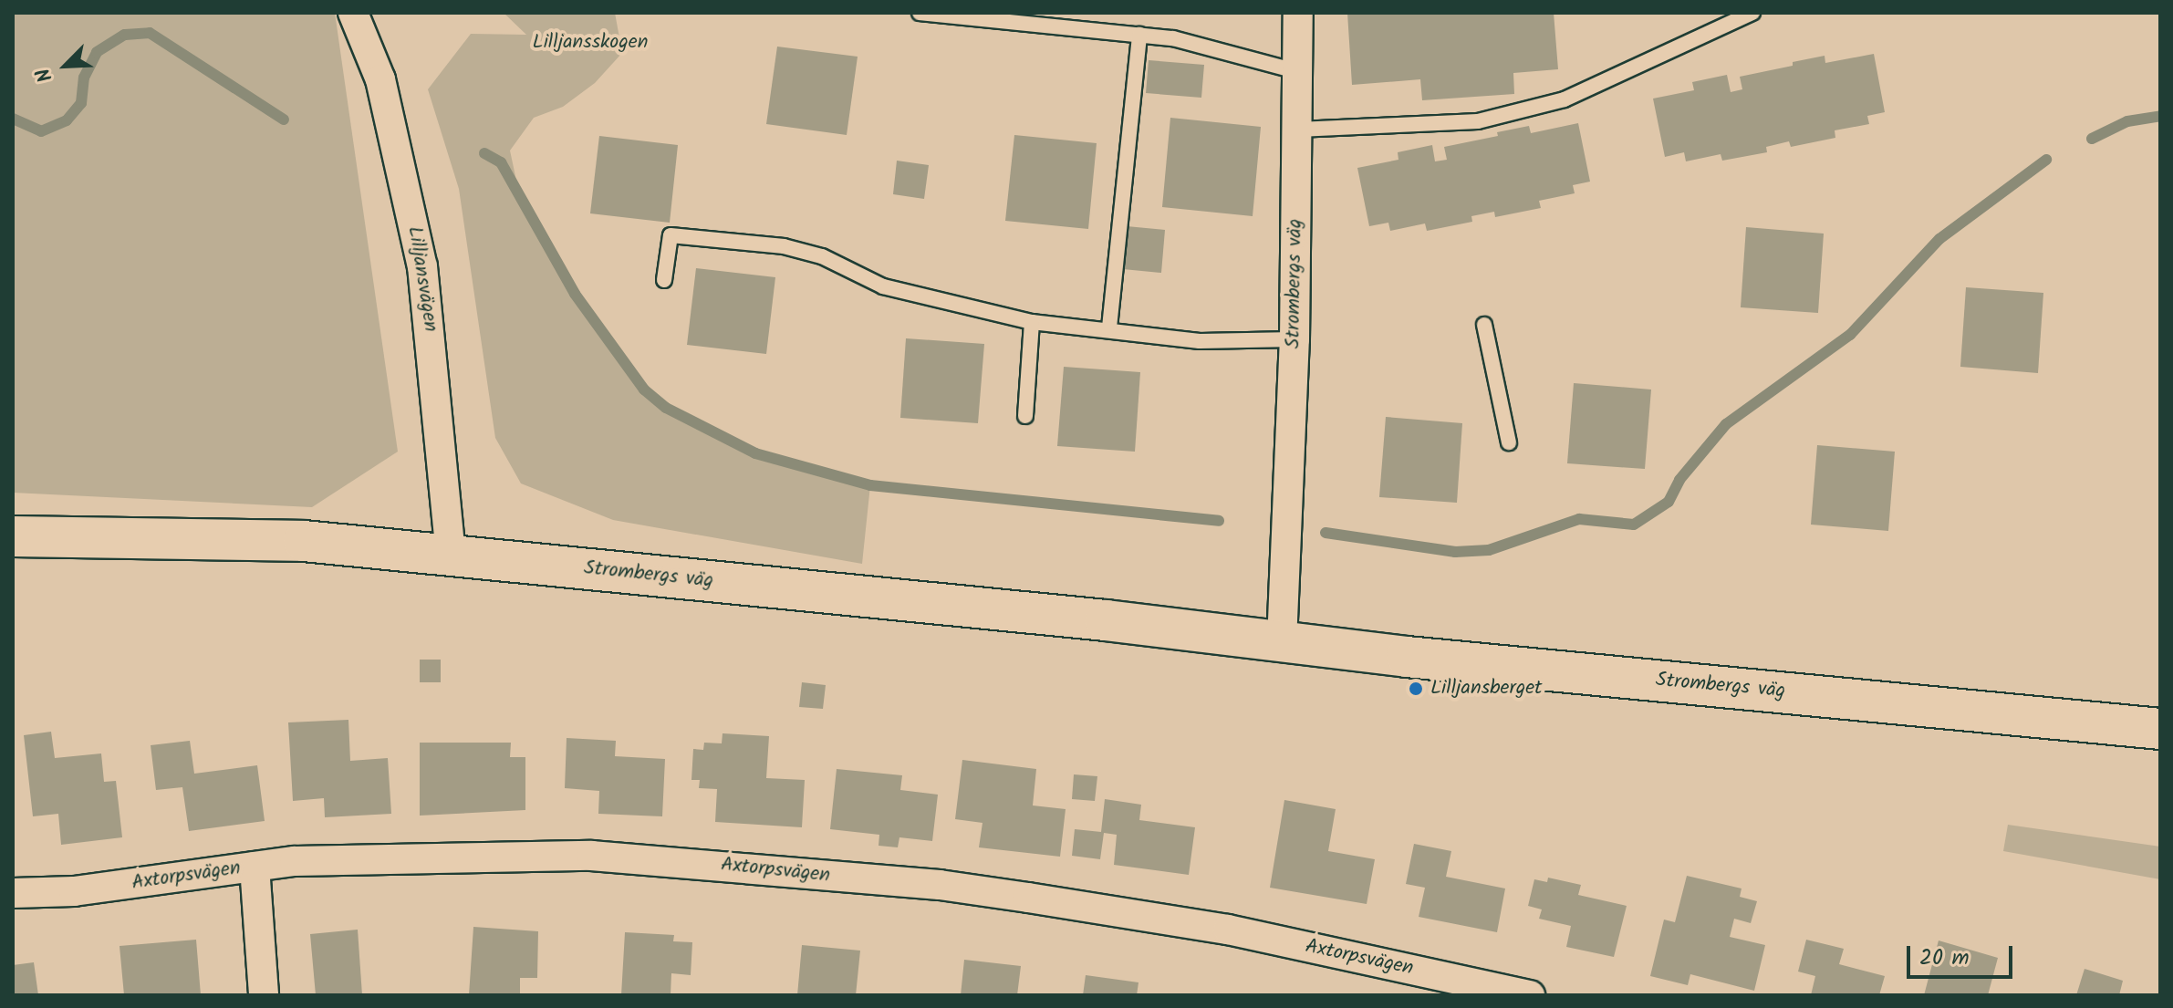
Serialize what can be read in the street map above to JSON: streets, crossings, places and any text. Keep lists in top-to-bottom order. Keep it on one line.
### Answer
{"streets":{"street":["Lilljansvägen","Strombergs väg","Axtorpsvägen"]},"crossings":[["Lilljansvägen","Strombergs väg"]],"parks":["Lilljansskogen"],"places":["Lilljansberget"],"scale_bar":"20 m","north":"bottom left"}
